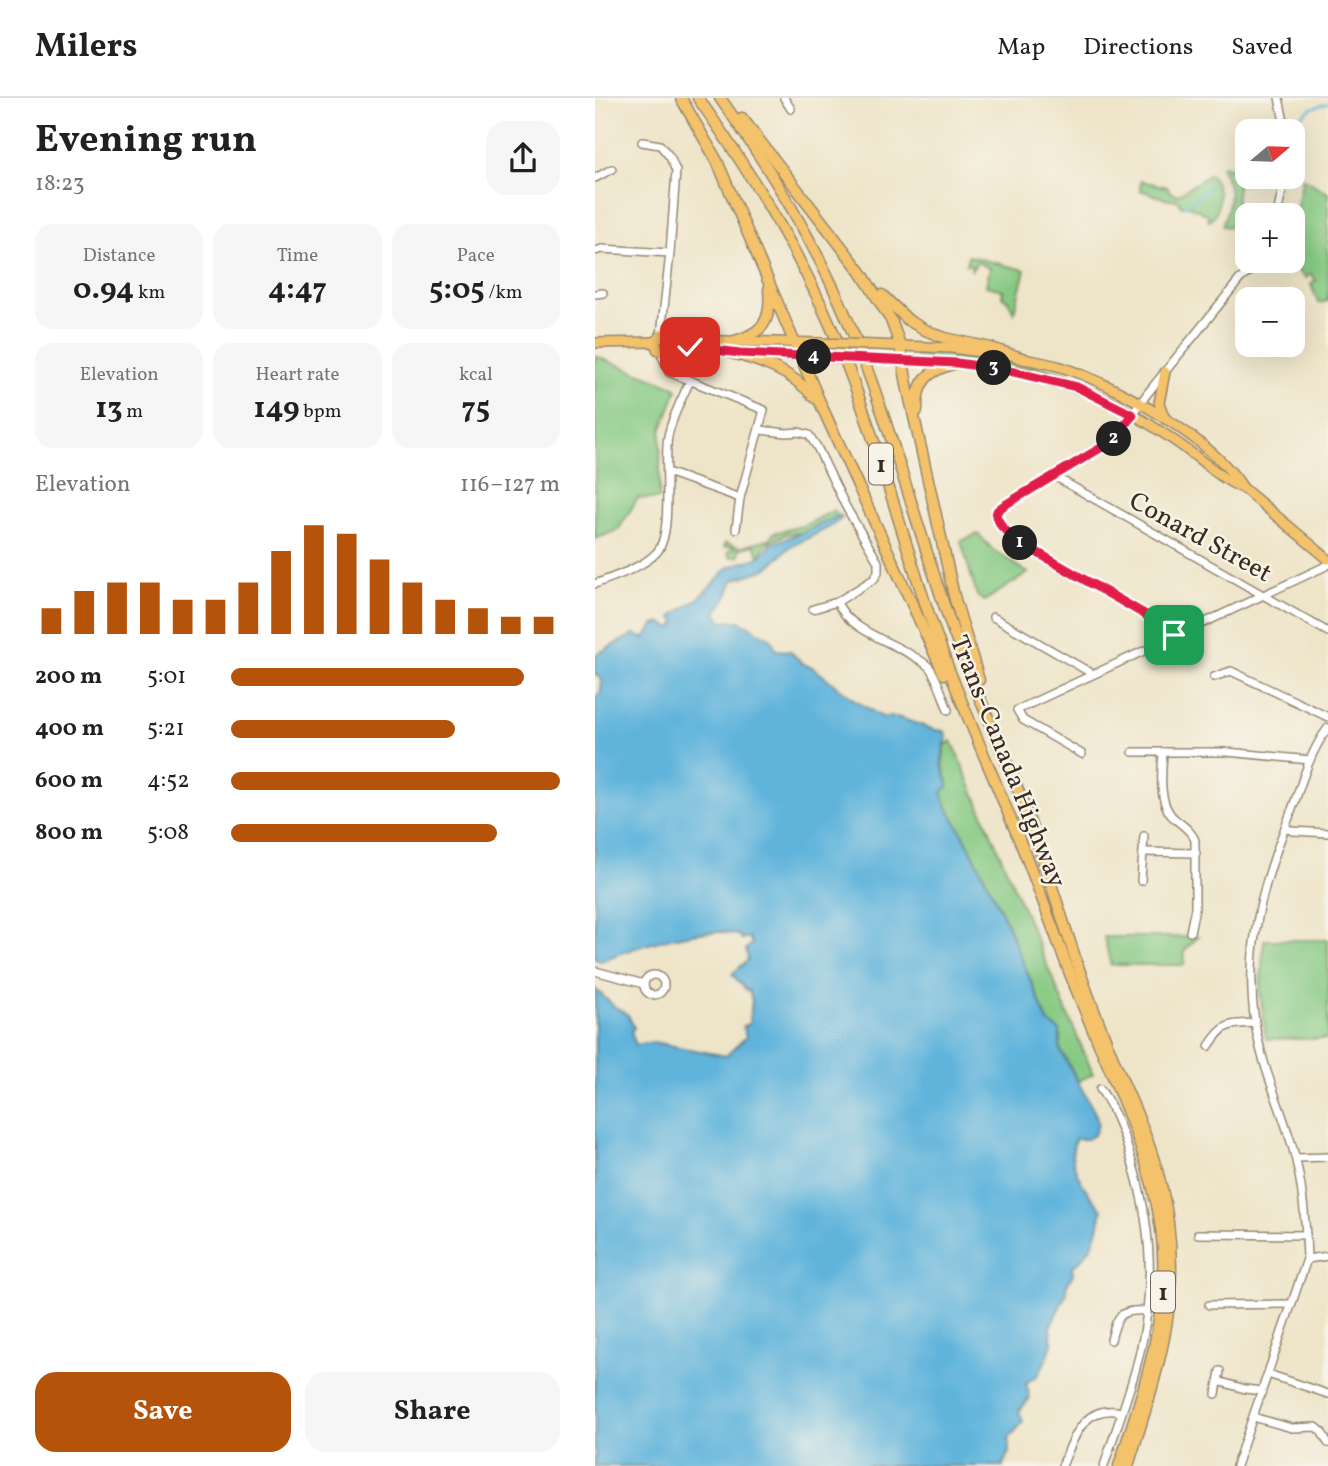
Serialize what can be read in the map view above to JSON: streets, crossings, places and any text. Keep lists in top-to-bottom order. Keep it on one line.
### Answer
{"streets":{"highway":["1","Trans-Canada Highway"],"street":["Conard Street"]},"north":"right","page":{"header":"Milers","nav":["Map","Directions","Saved"],"heading":["Evening run","18:23"],"map_buttons":["+","−"],"stats":[["Distance","0.94 km"],["Time","4:47"],["Pace","5:05 /km"],["Elevation","13 m"],["Heart rate","149 bpm"],["kcal","75"]],"pins":["4","3","2","1"],"chart":["Elevation","116–127 m"],"list":[{"name":"200 m","note":"5:01"},{"name":"400 m","note":"5:21"},{"name":"600 m","note":"4:52"},{"name":"800 m","note":"5:08"}],"buttons":["Save","Share"]}}
